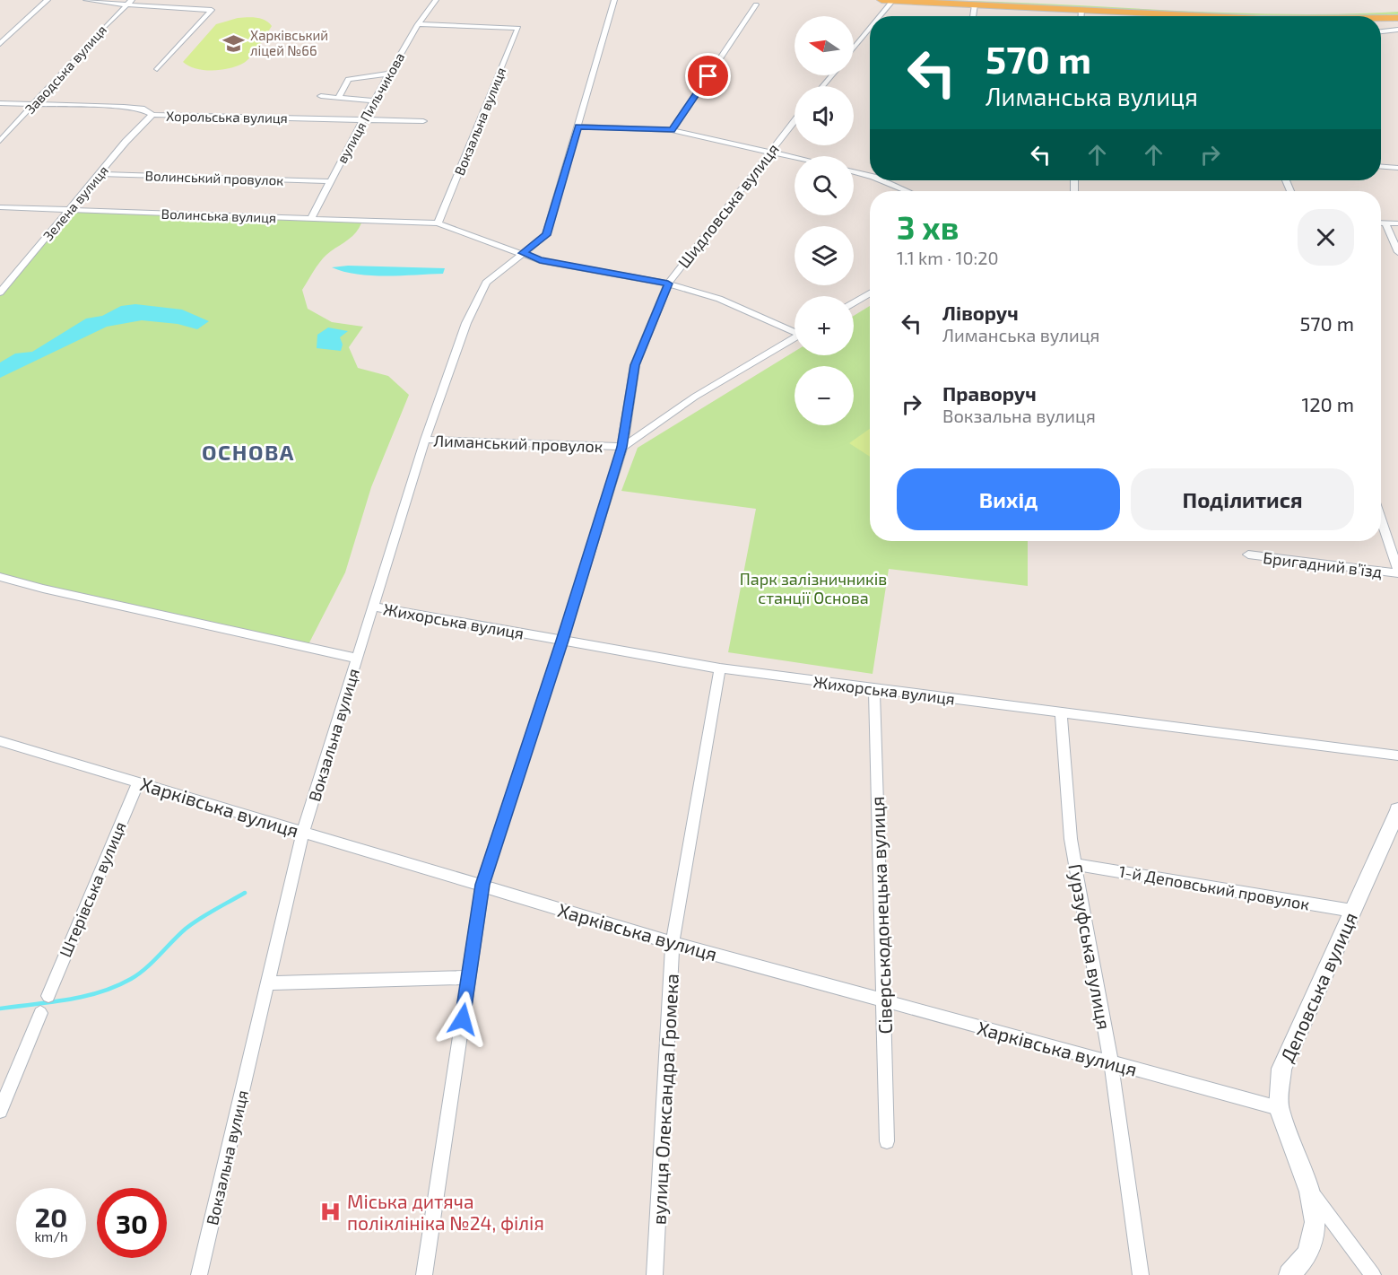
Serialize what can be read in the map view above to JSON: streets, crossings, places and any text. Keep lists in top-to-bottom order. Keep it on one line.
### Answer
{"streets":{"main road":["Деповська вулиця"],"street":["Заводська вулиця","вулиця Пильчикова","Хорольська вулиця","Вокзальна вулиця","Волинський провулок","Зелена вулиця","Шидловська вулиця","Волинська вулиця","Лиманський провулок","Бригадний в’їзд","Жихорська вулиця","Харківська вулиця","1-й Деповський провулок","Штерівська вулиця","Сіверськодонецька вулиця","Гурзуфська вулиця","вулиця Олександра Громека"]},"crossings":[["Заводська вулиця","Хорольська вулиця"],["вулиця Пильчикова","Хорольська вулиця"],["вулиця Пильчикова","Вокзальна вулиця"],["вулиця Пильчикова","Волинський провулок"],["вулиця Пильчикова","Волинська вулиця"],["Хорольська вулиця","Зелена вулиця"],["Вокзальна вулиця","Волинська вулиця"],["Вокзальна вулиця","Лиманський провулок"],["Вокзальна вулиця","Жихорська вулиця"],["Вокзальна вулиця","Харківська вулиця"],["Волинський провулок","Зелена вулиця"],["Зелена вулиця","Волинська вулиця"],["Шидловська вулиця","Лиманський провулок"],["Шидловська вулиця","Жихорська вулиця"],["Шидловська вулиця","Харківська вулиця"],["Жихорська вулиця","Сіверськодонецька вулиця"],["Жихорська вулиця","Гурзуфська вулиця"],["Жихорська вулиця","вулиця Олександра Громека"],["Харківська вулиця","Штерівська вулиця"],["Харківська вулиця","Сіверськодонецька вулиця"],["Харківська вулиця","Гурзуфська вулиця"],["Харківська вулиця","Деповська вулиця"],["Харківська вулиця","вулиця Олександра Громека"],["1-й Деповський провулок","Гурзуфська вулиця"],["1-й Деповський провулок","Деповська вулиця"]],"districts":["ОСНОВА"],"parks":["Парк залізничників станції Основа"],"places":{"school or university":["Харківський ліцей №66"],"hospital":["Міська дитяча поліклініка №24, філія"]},"north":"left","page":{"map_buttons":["+","−"],"turn":["570 m","Лиманська вулиця"],"heading":["3 хв","1.1 km · 10:20"],"list":[{"name":"Ліворуч","note":"Лиманська вулиця","value":"570 m"},{"name":"Праворуч","note":"Вокзальна вулиця","value":"120 m"}],"buttons":["Вихід","Поділитися"],"speed":"20 km/h","limit":"30"}}
